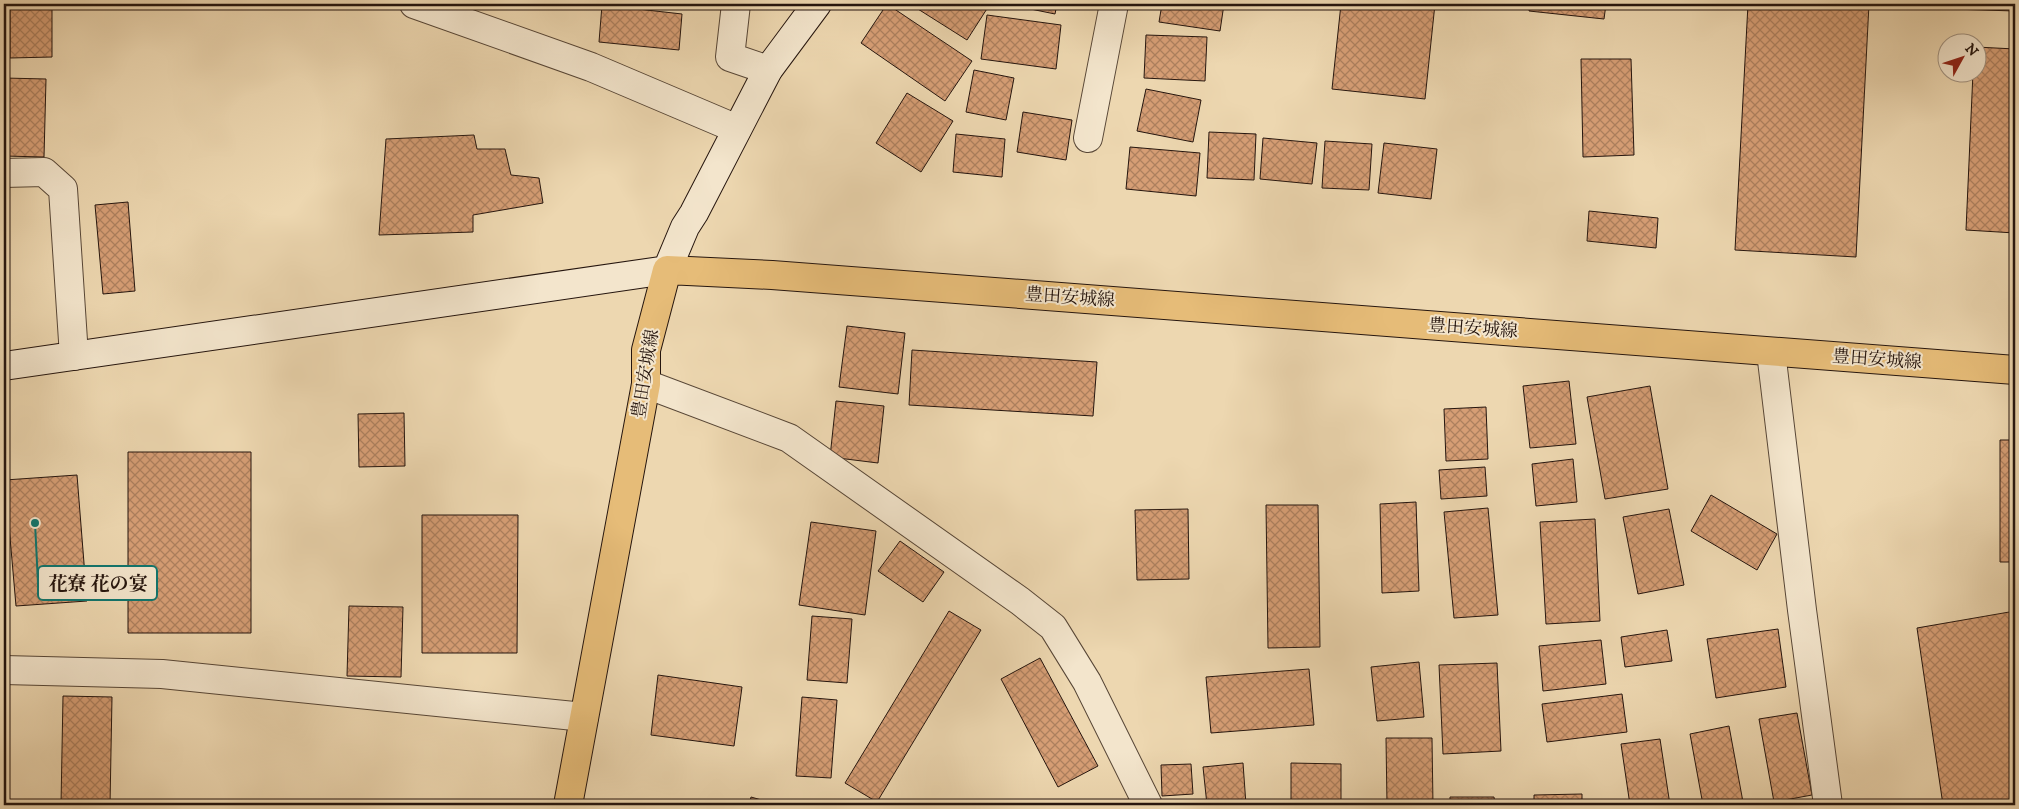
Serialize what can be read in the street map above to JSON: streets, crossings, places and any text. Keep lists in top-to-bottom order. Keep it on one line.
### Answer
{"streets":{"main road":["豊田安城線"]},"places":["花寮 花の宴"],"north":"top right"}
